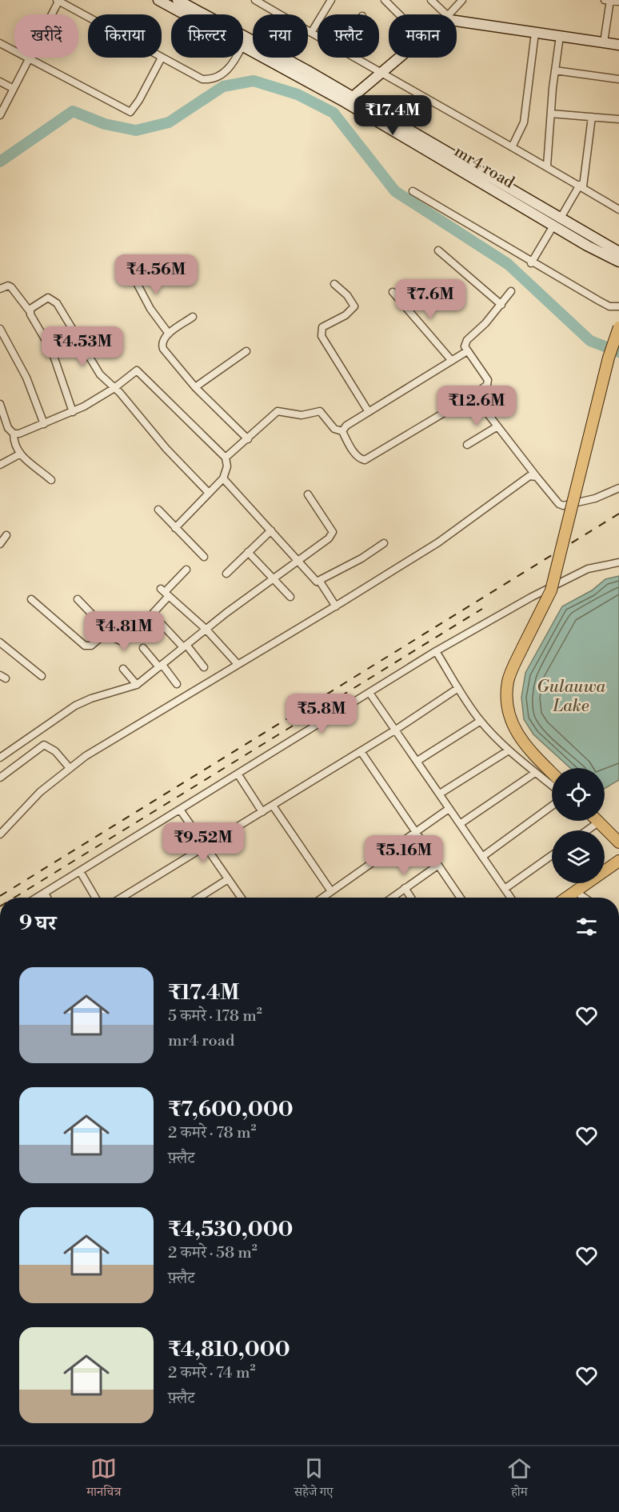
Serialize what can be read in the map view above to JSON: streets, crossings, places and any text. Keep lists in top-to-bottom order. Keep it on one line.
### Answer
{"streets":{"street":["mr4 road"]},"water":["Gulauwa Lake"],"page":{"chip":["खरीदें","किराया","फ़िल्टर","नया","फ़्लैट","मकान"],"price":["₹17.4M","₹4.56M","₹7.6M","₹4.53M","₹12.6M","₹4.81M","₹5.8M","₹9.52M","₹5.16M"],"heading":"9 घर","list":[{"name":"₹17.4M","note":"5 कमरे · 178 m² · mr4 road"},{"name":"₹7,600,000","note":"2 कमरे · 78 m² · फ़्लैट"},{"name":"₹4,530,000","note":"2 कमरे · 58 m² · फ़्लैट"},{"name":"₹4,810,000","note":"2 कमरे · 74 m² · फ़्लैट"}],"tabs":["मानचित्र","सहेजे गए","होम"]}}
